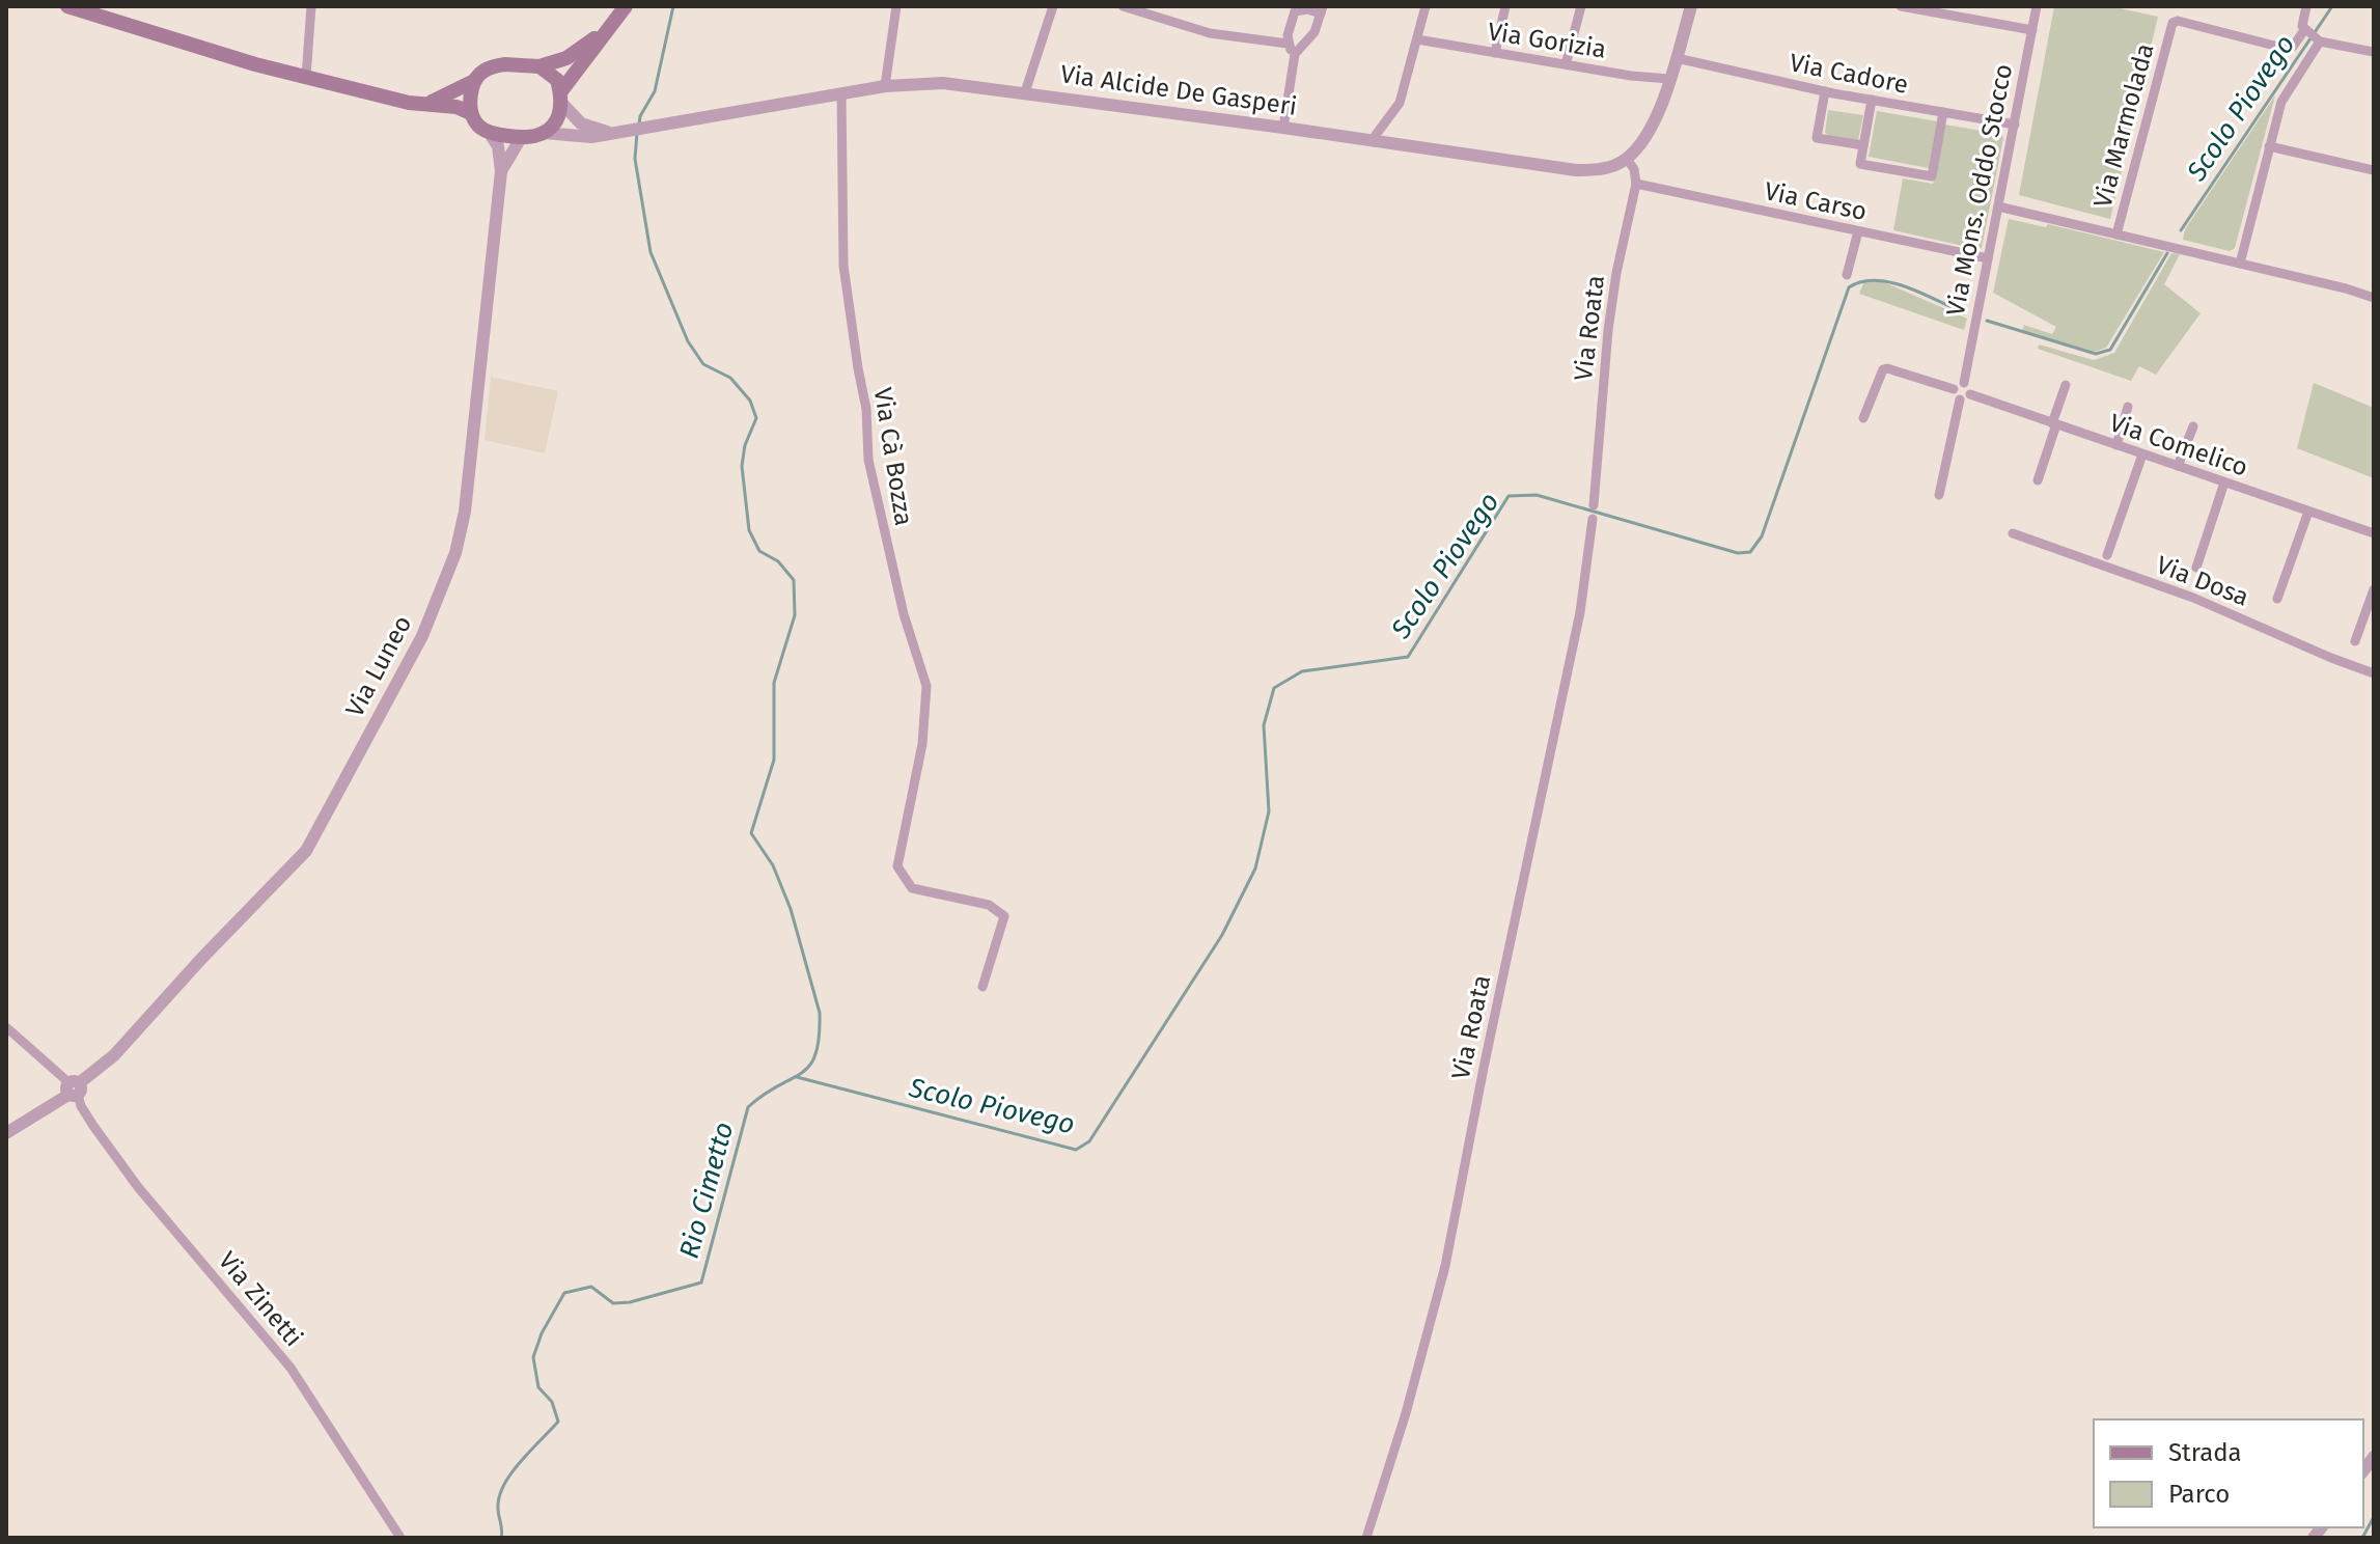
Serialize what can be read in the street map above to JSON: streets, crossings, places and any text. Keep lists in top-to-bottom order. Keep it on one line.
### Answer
{"streets":{"street":["Via Gorizia","Via Cadore","Via Alcide De Gasperi","Via Marmolada","Via Mons. Oddo Stocco","Via Carso","Via Roata","Via Comelico","Via Cà Bozza","Via Dosa","Via Luneo","Via Zinetti"]},"crossings":[["Via Cadore","Via Mons. Oddo Stocco"],["Via Alcide De Gasperi","Via Cà Bozza"],["Via Mons. Oddo Stocco","Via Carso"],["Via Mons. Oddo Stocco","Via Comelico"],["Via Carso","Via Roata"],["Via Luneo","Via Zinetti"]],"water":["Scolo Piovego","Rio Cimetto"],"legend":["Strada","Parco"]}
